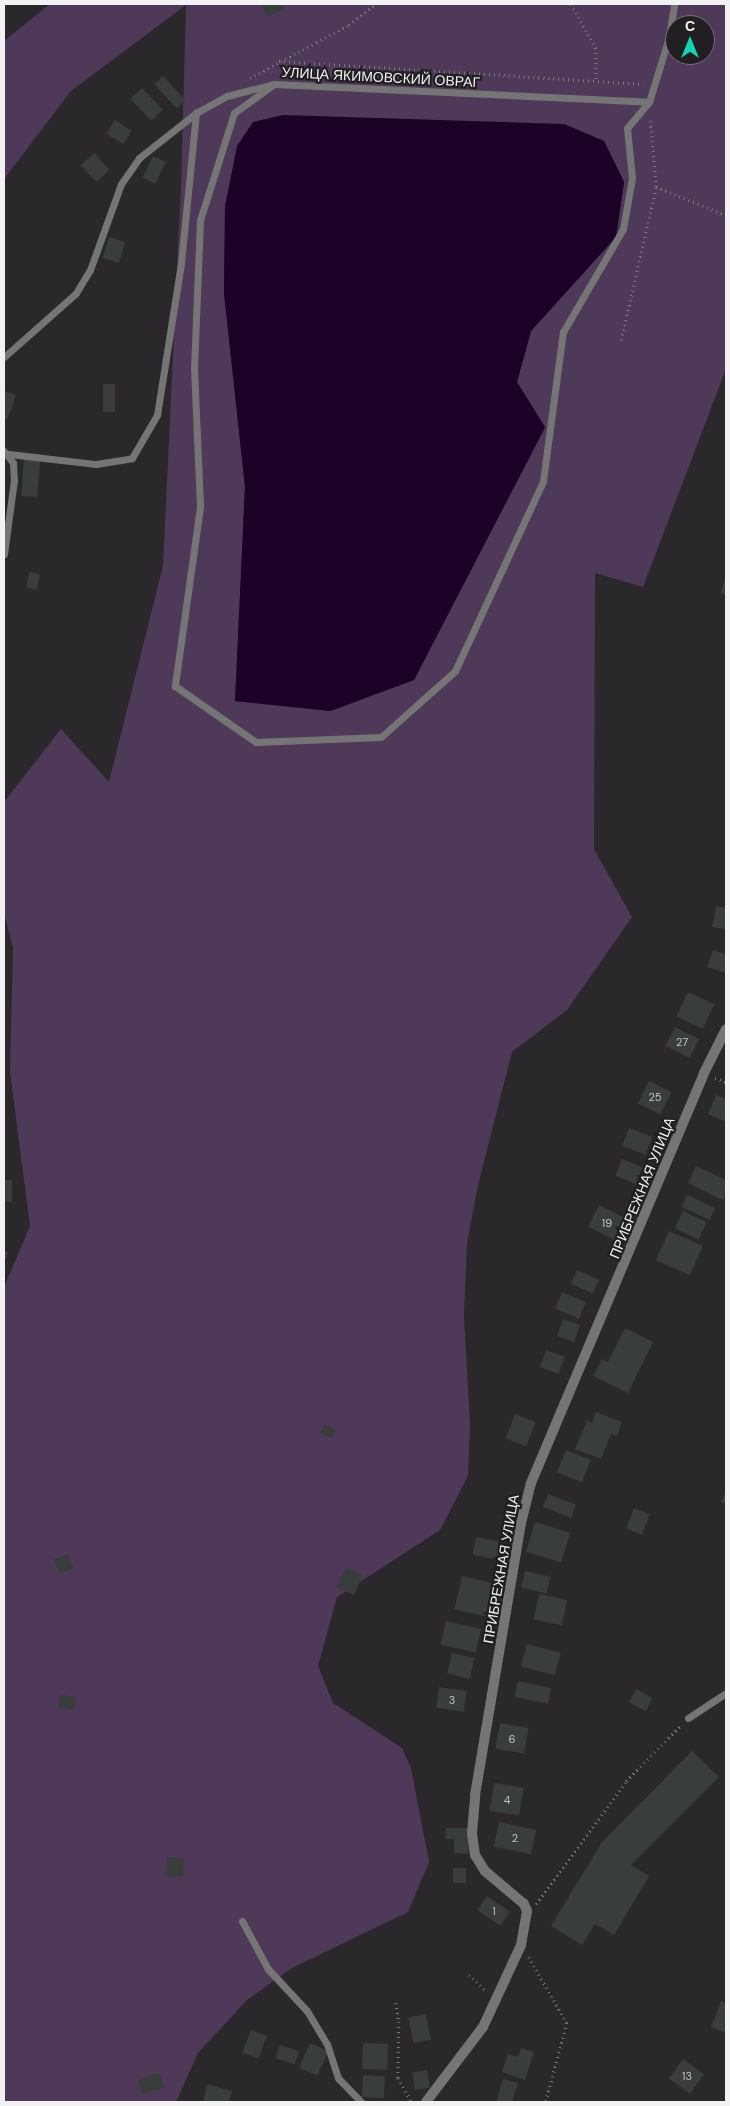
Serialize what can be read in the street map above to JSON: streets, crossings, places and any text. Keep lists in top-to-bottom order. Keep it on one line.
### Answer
{"streets":{"street":["ПРИБРЕЖНАЯ УЛИЦА"],"lane":["УЛИЦА ЯКИМОВСКИЙ ОВРАГ"]},"house_numbers":["27","25","19","3","6","4","2","1","13"],"north":"top"}
